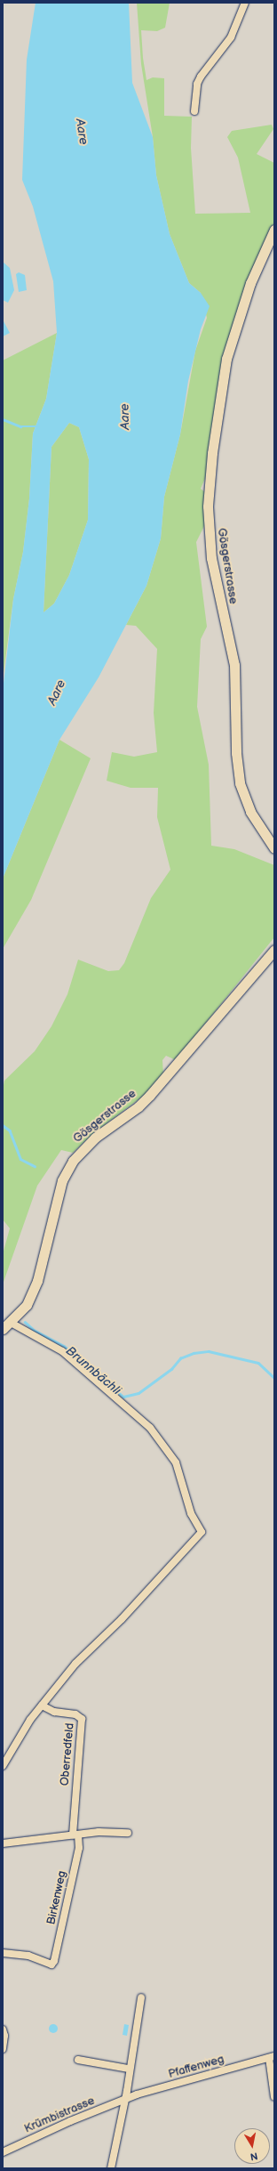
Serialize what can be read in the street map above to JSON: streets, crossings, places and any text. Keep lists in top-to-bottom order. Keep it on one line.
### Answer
{"streets":{"main road":["Gösgerstrasse"],"street":["Oberredfeld","Birkenweg","Pfaffenweg","Krümbistrasse"]},"crossings":[["Oberredfeld","Birkenweg"],["Pfaffenweg","Krümbistrasse"]],"water":["Aare","Brunnbächli"],"north":"bottom"}
